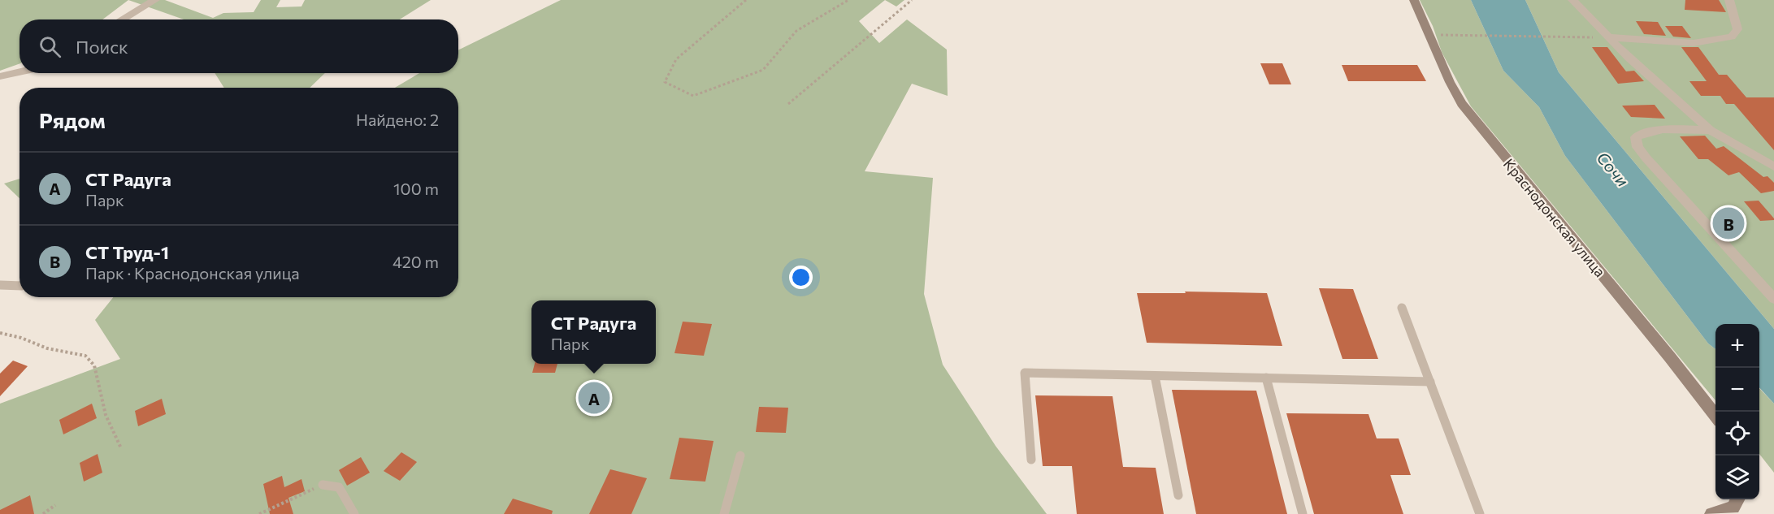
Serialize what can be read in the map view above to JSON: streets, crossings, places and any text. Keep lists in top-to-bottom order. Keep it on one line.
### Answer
{"streets":{"street":["Краснодонская улица"]},"water":["Сочи"],"page":{"search":"Поиск","heading":["Рядом","Найдено: 2"],"list":[{"mark":"A","name":"СТ Радуга","note":"Парк","value":"100 m"},{"mark":"B","name":"СТ Труд-1","note":"Парк · Краснодонская улица","value":"420 m"}],"pins":["B","A"],"popup":["СТ Радуга","Парк"],"map_buttons":["+","−"]}}
